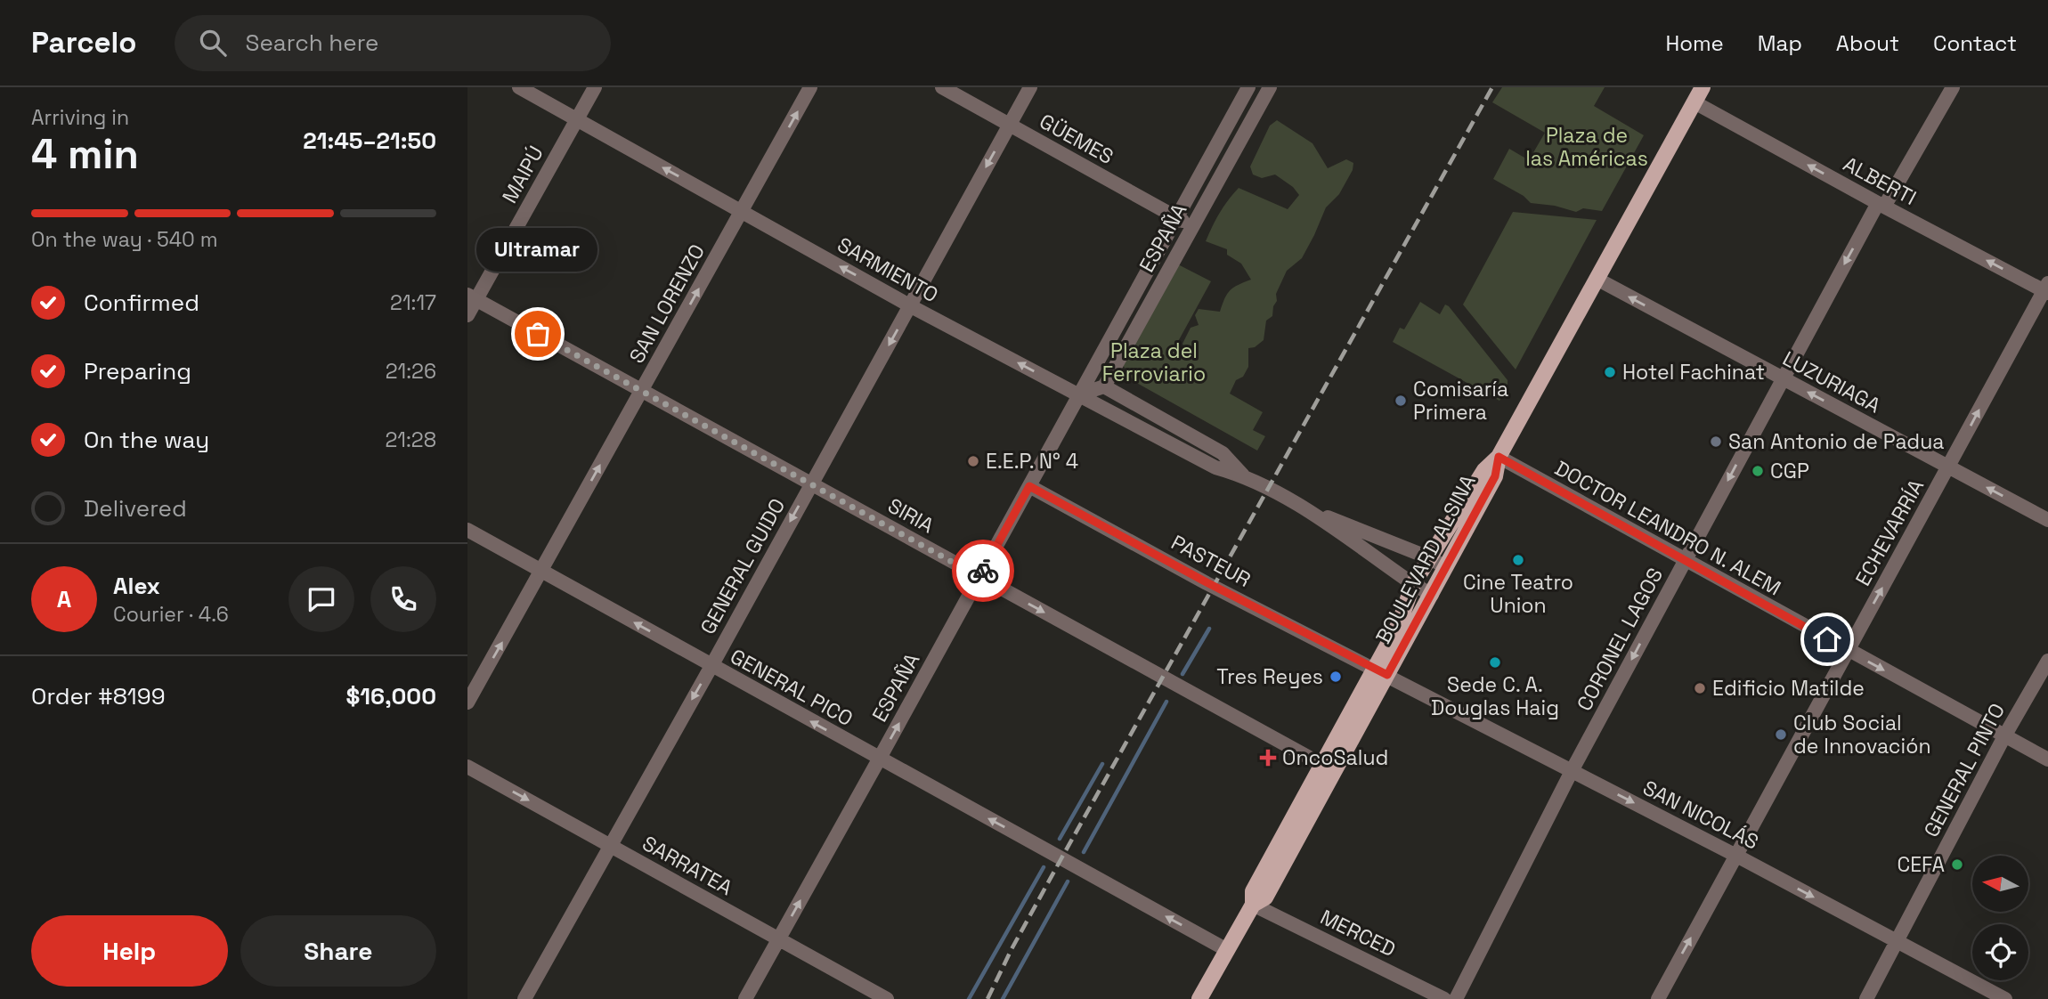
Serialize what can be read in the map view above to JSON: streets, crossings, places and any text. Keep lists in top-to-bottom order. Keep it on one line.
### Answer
{"streets":{"main road":["BOULEVARD ALSINA"],"street":["GÜEMES","MAIPÚ","ALBERTI","ESPAÑA","SARMIENTO","SAN LORENZO","LUZURIAGA","SIRIA","DOCTOR LEANDRO N. ALEM","ECHEVARRÍA","PASTEUR","GENERAL GUIDO","CORONEL LAGOS","GENERAL PICO","GENERAL PINTO","SAN NICOLÁS","SARRATEA","MERCED"]},"crossings":[["GÜEMES","ESPAÑA"],["GÜEMES","GENERAL GUIDO"],["MAIPÚ","SARMIENTO"],["MAIPÚ","SIRIA"],["ALBERTI","ECHEVARRÍA"],["ALBERTI","BOULEVARD ALSINA"],["ALBERTI","CORONEL LAGOS"],["ESPAÑA","SARMIENTO"],["ESPAÑA","SIRIA"],["ESPAÑA","PASTEUR"],["ESPAÑA","GENERAL PICO"],["ESPAÑA","SARRATEA"],["SARMIENTO","SAN LORENZO"],["SARMIENTO","BOULEVARD ALSINA"],["SARMIENTO","GENERAL GUIDO"],["SAN LORENZO","SIRIA"],["SAN LORENZO","GENERAL PICO"],["LUZURIAGA","ECHEVARRÍA"],["LUZURIAGA","BOULEVARD ALSINA"],["LUZURIAGA","CORONEL LAGOS"],["SIRIA","BOULEVARD ALSINA"],["SIRIA","GENERAL GUIDO"],["DOCTOR LEANDRO N. ALEM","ECHEVARRÍA"],["DOCTOR LEANDRO N. ALEM","BOULEVARD ALSINA"],["DOCTOR LEANDRO N. ALEM","CORONEL LAGOS"],["DOCTOR LEANDRO N. ALEM","GENERAL PINTO"],["ECHEVARRÍA","SAN NICOLÁS"],["BOULEVARD ALSINA","PASTEUR"],["BOULEVARD ALSINA","GENERAL PICO"],["BOULEVARD ALSINA","SAN NICOLÁS"],["BOULEVARD ALSINA","MERCED"],["PASTEUR","SAN NICOLÁS"],["GENERAL GUIDO","GENERAL PICO"],["GENERAL GUIDO","SARRATEA"],["CORONEL LAGOS","SAN NICOLÁS"],["GENERAL PINTO","SAN NICOLÁS"]],"one_way":["ALBERTI","SARMIENTO","SAN LORENZO","LUZURIAGA","SIRIA","ECHEVARRÍA","GENERAL GUIDO","CORONEL LAGOS","GENERAL PICO","SAN NICOLÁS"],"parks":["Plaza de las Américas","Plaza del Ferroviario"],"places":{"other":["Ultramar","Hotel Fachinat","Comisaría Primera","San Antonio de Padua","E.E.P. N° 4","CGP","Cine Teatro Union","Sede C. A. Douglas Haig","Tres Reyes","Edificio Matilde","Club Social de Innovación","CEFA"],"health":["OncoSalud"]},"north":"left","page":{"header":"Parcelo","search":"Search here","nav":["Home","Map","About","Contact"],"heading":["4 min","Arriving in","21:45–21:50"],"panel":["Alex","Courier · 4.6","Order #8199","$16,000"],"bar":"On the way · 540 m","bubble":"Ultramar","list":[["Confirmed","21:17"],["Preparing","21:26"],["On the way","21:28"],"Delivered"],"round":"A","buttons":["Help","Share"]}}
